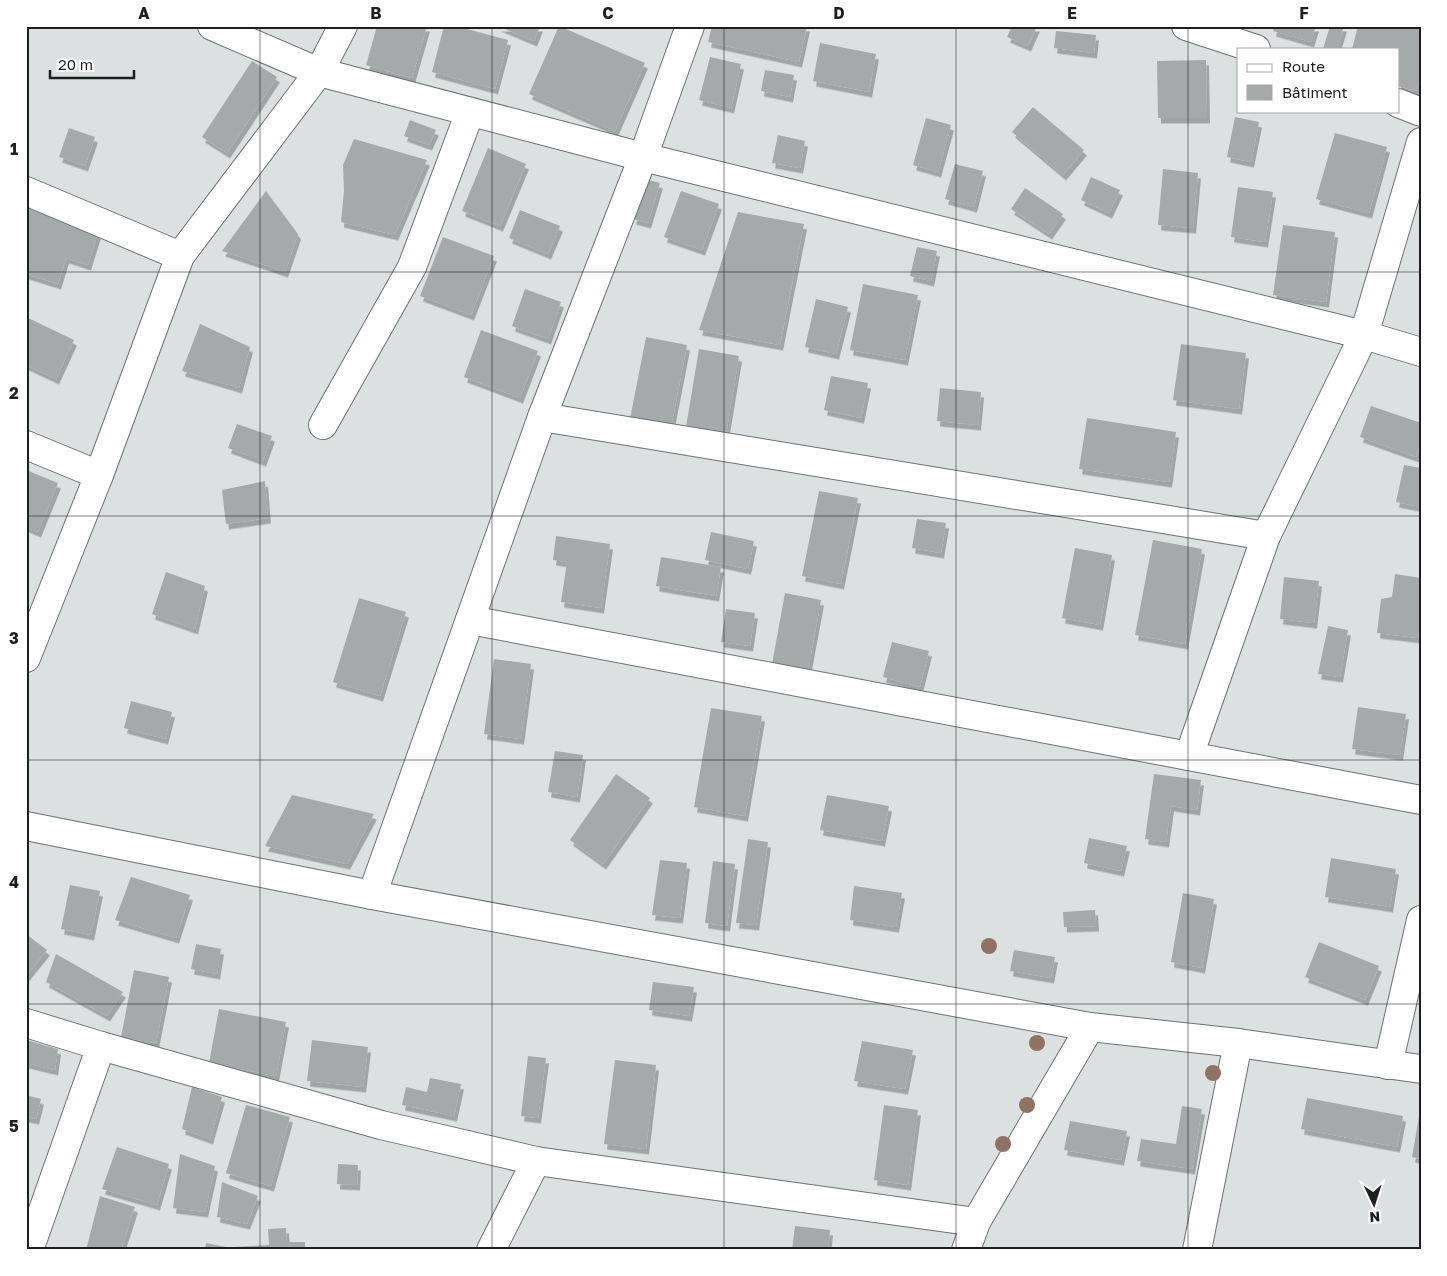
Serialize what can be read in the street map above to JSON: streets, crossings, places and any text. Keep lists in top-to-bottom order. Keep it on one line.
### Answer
{"legend":["Route","Bâtiment"],"scale_bar":"20 m","north":"bottom","grid":{"columns":["A","B","C","D","E","F"],"rows":["1","2","3","4","5"]}}
